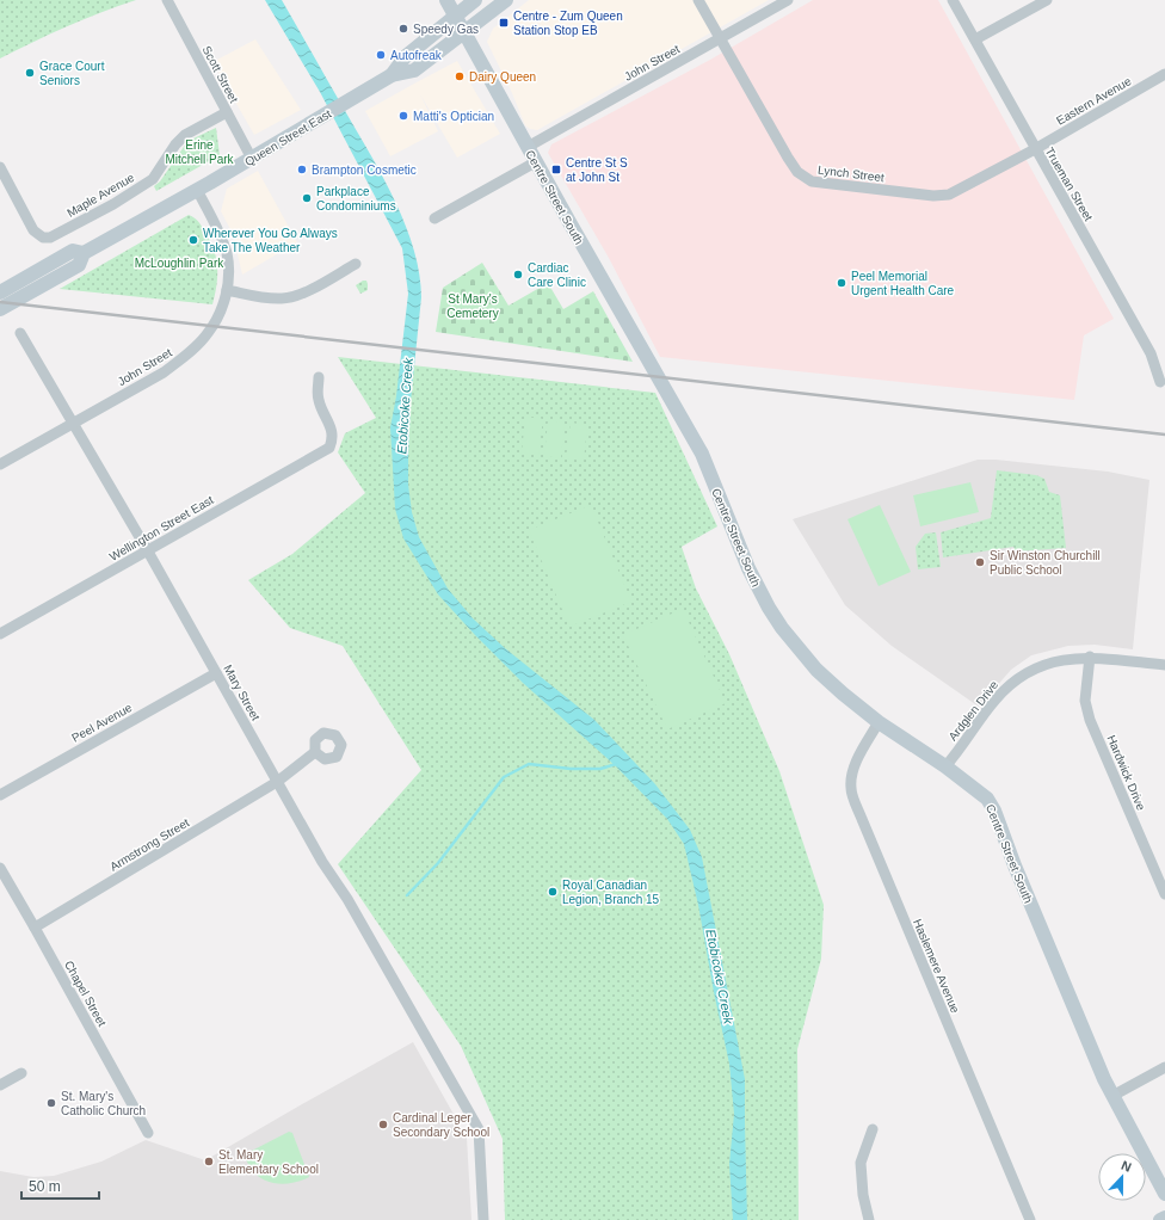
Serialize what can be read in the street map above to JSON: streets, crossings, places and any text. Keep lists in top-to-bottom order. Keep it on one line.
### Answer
{"streets":{"street":["John Street","Scott Street","Eastern Avenue","Queen Street East","Lynch Street","Trueman Street","Maple Avenue","Centre Street South","Wellington Street East","Mary Street","Ardglen Drive","Peel Avenue","Hardwick Drive","Armstrong Street","Haslemere Avenue","Chapel Street"]},"crossings":[["John Street","Queen Street East"],["John Street","Lynch Street"],["John Street","Centre Street South"],["John Street","Mary Street"],["Scott Street","Queen Street East"],["Scott Street","Maple Avenue"],["Eastern Avenue","Lynch Street"],["Eastern Avenue","Trueman Street"],["Queen Street East","Centre Street South"],["Lynch Street","Trueman Street"],["Centre Street South","Ardglen Drive"],["Centre Street South","Haslemere Avenue"],["Wellington Street East","Mary Street"],["Mary Street","Peel Avenue"],["Mary Street","Armstrong Street"],["Ardglen Drive","Hardwick Drive"],["Armstrong Street","Chapel Street"]],"water":["Etobicoke Creek"],"parks":["Erine Mitchell Park","McLoughlin Park","St Mary's Cemetery"],"places":{"transit":["Centre - Zum Queen Station Stop EB","Centre St S at John St"],"other":["Speedy Gas","Autofreak","Grace Court Seniors","Dairy Queen","Matti's Optician","Brampton Cosmetic","Parkplace Condominiums","Wherever You Go Always Take The Weather","Cardiac Care Clinic","Peel Memorial Urgent Health Care","Sir Winston Churchill Public School","Royal Canadian Legion, Branch 15","St. Mary's Catholic Church","Cardinal Leger Secondary School","St. Mary Elementary School"]},"scale_bar":"50 m","north":"top"}
